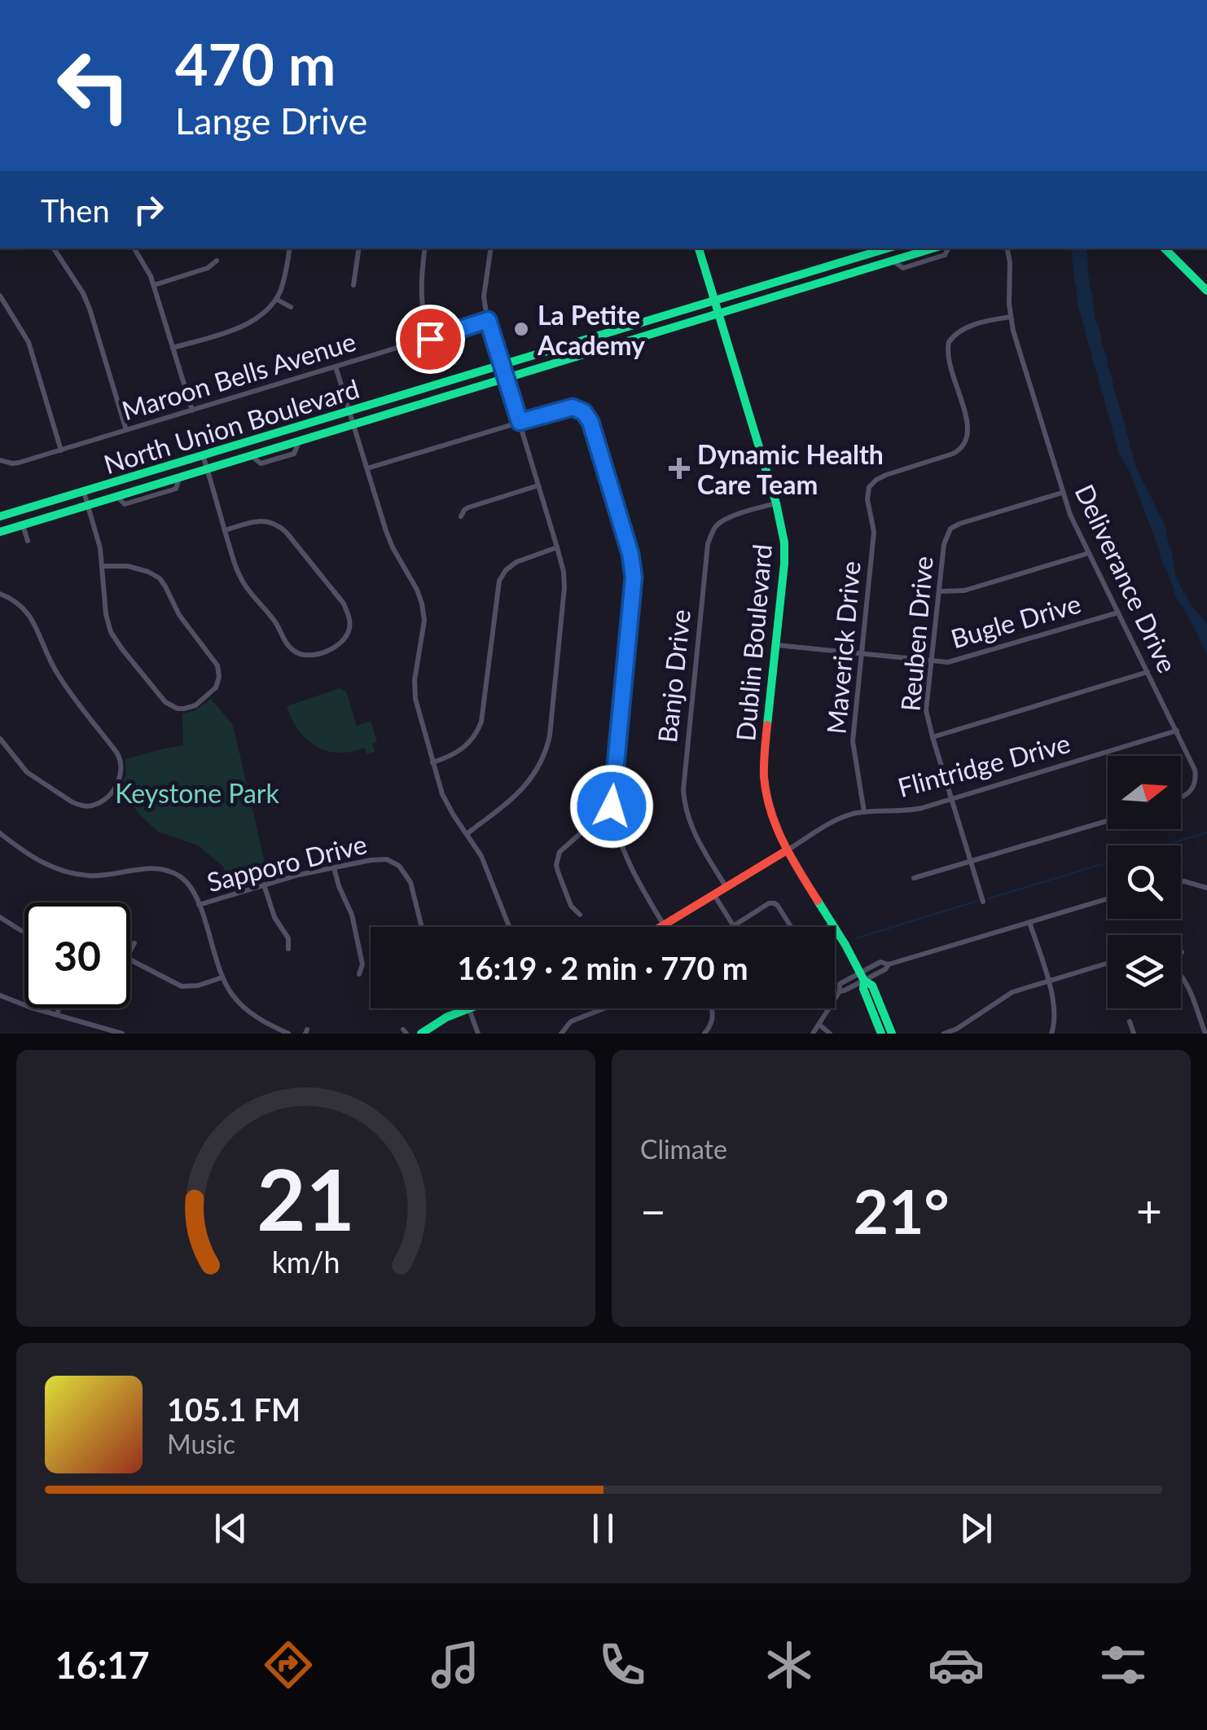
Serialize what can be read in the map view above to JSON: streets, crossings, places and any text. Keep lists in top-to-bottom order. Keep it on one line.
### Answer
{"streets":{"main road":["North Union Boulevard","Dublin Boulevard","Flintridge Drive"],"street":["Maroon Bells Avenue","Deliverance Drive","Bugle Drive","Reuben Drive","Maverick Drive","Banjo Drive","Sapporo Drive"]},"crossings":[["North Union Boulevard","Dublin Boulevard"],["Deliverance Drive","Bugle Drive"],["Deliverance Drive","Reuben Drive"],["Deliverance Drive","Maverick Drive"],["Deliverance Drive","Flintridge Drive"],["Bugle Drive","Reuben Drive"],["Bugle Drive","Dublin Boulevard"],["Bugle Drive","Maverick Drive"],["Reuben Drive","Flintridge Drive"],["Dublin Boulevard","Banjo Drive"],["Dublin Boulevard","Flintridge Drive"],["Maverick Drive","Flintridge Drive"],["Banjo Drive","Flintridge Drive"]],"parks":["Keystone Park"],"places":{"other":["La Petite Academy"],"health":["Dynamic Health Care Team"]},"north":"right","page":{"turn":["470 m","Lange Drive"],"then":"Then","limit":"30","trip":"16:19 · 2 min · 770 m","tile":"Climate","heat":["−","21°","+"],"song":["105.1 FM","Music"],"tabs":"16:17","gauge":["21","km/h"]}}
